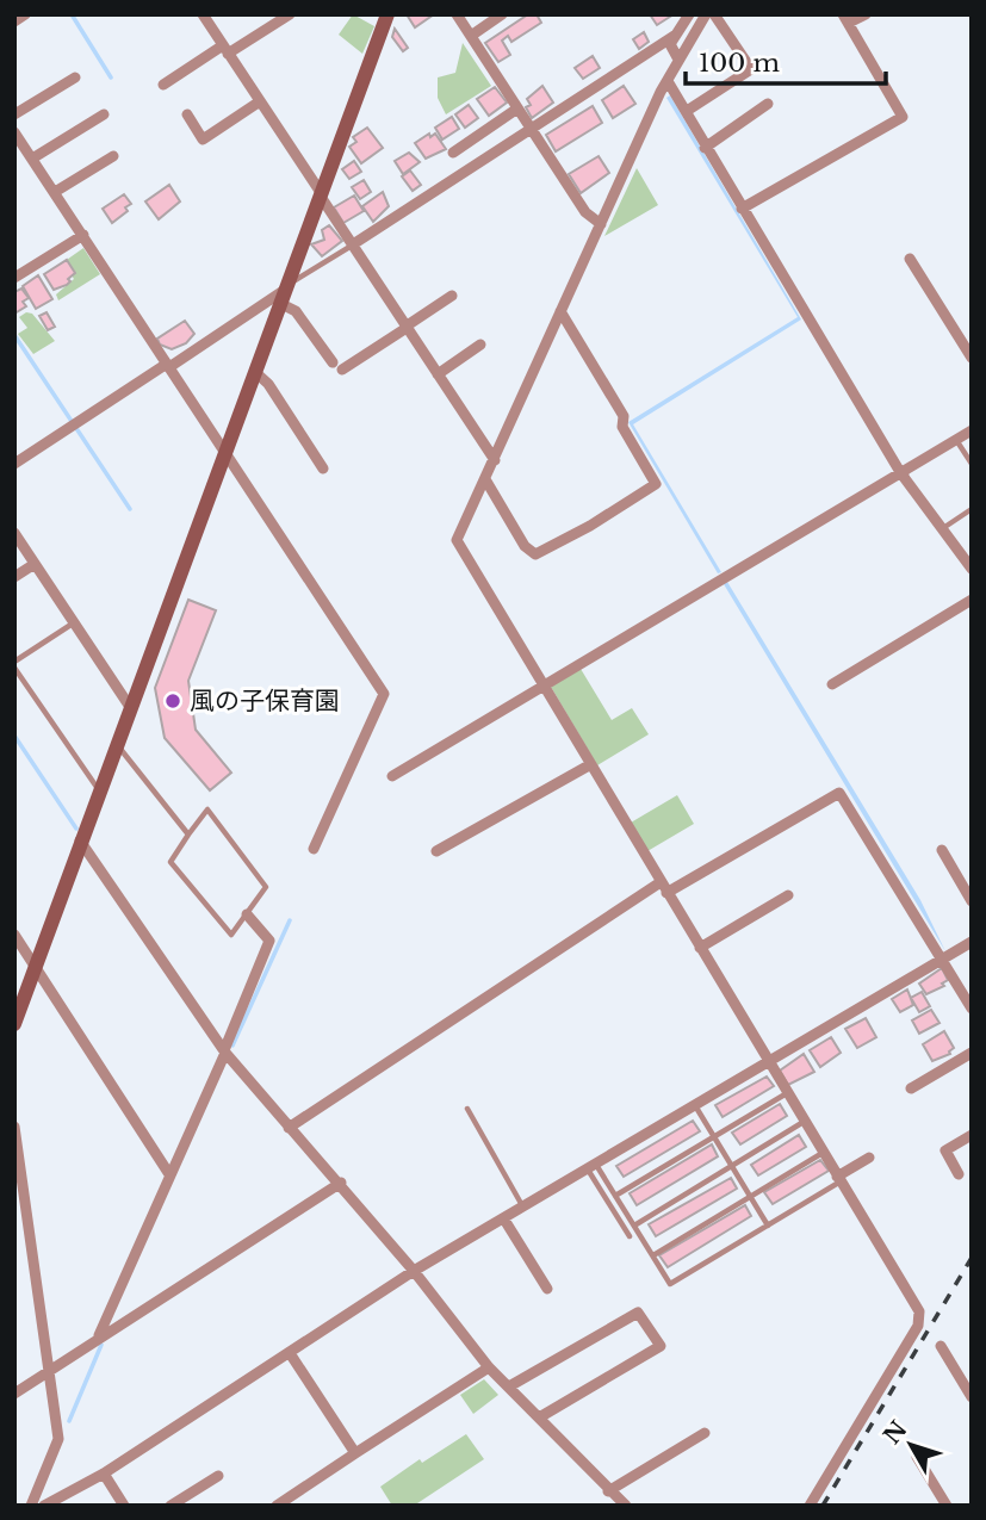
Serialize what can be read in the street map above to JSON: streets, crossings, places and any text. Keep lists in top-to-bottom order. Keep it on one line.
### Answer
{"places":["風の子保育園"],"scale_bar":"100 m","north":"top left"}
